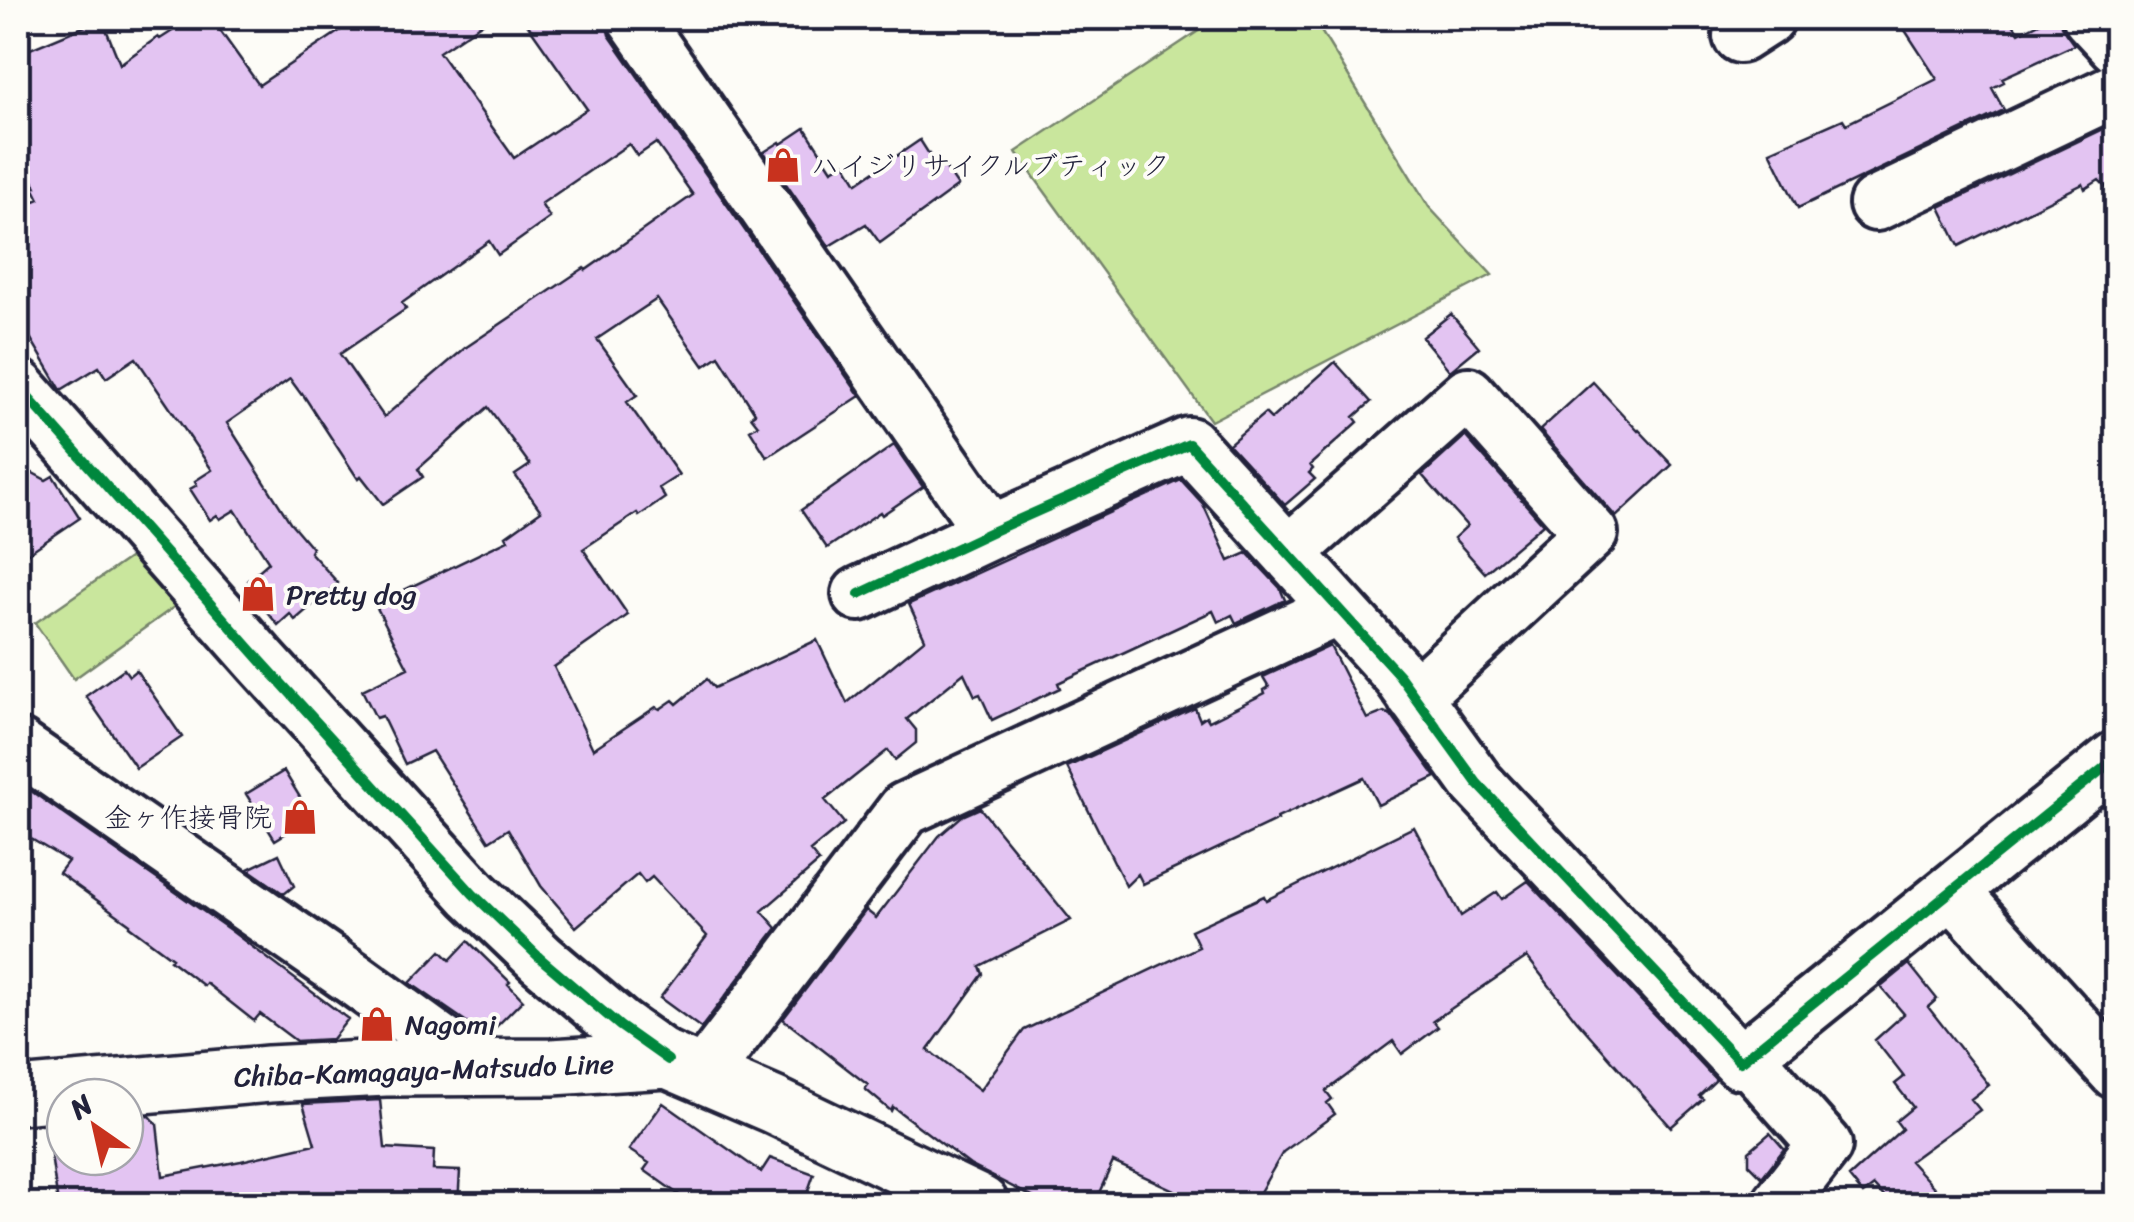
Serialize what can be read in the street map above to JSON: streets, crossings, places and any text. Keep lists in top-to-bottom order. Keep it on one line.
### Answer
{"streets":{"main road":["Chiba-Kamagaya-Matsudo Line"]},"places":{"shop":["ハイジリサイクルブティック","Pretty dog","金ヶ作接骨院","Nagomi"]},"north":"top left"}
